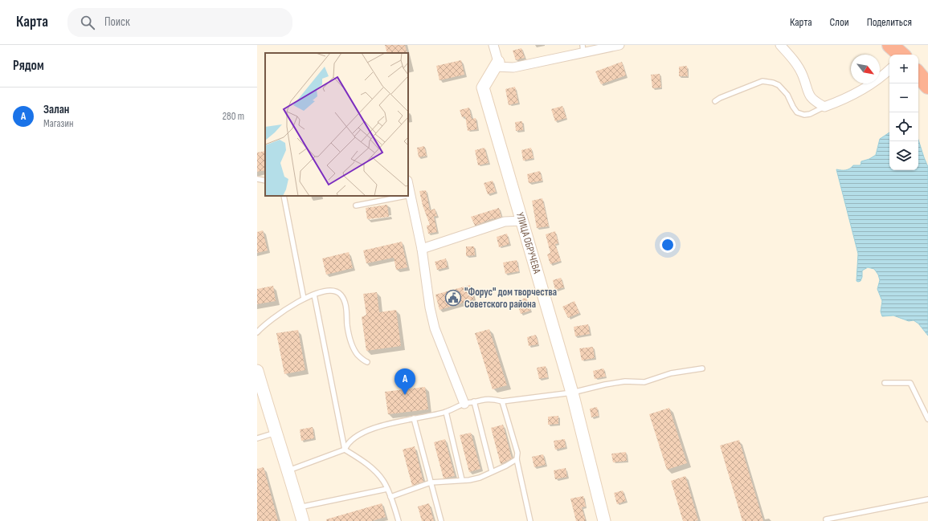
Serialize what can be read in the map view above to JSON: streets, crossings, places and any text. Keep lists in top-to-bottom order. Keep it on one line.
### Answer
{"streets":{"street":["УЛИЦА ОБРУЧЕВА"]},"places":{"public building":["\"Форус\" дом творчества Советского района"]},"north":"bottom right","page":{"header":"Карта","search":"Поиск","nav":["Карта","Слои","Поделиться"],"heading":"Рядом","map_buttons":["+","−"],"list":[{"mark":"A","name":"Залан","note":"Магазин","value":"280 m"}],"pins":"A"}}
